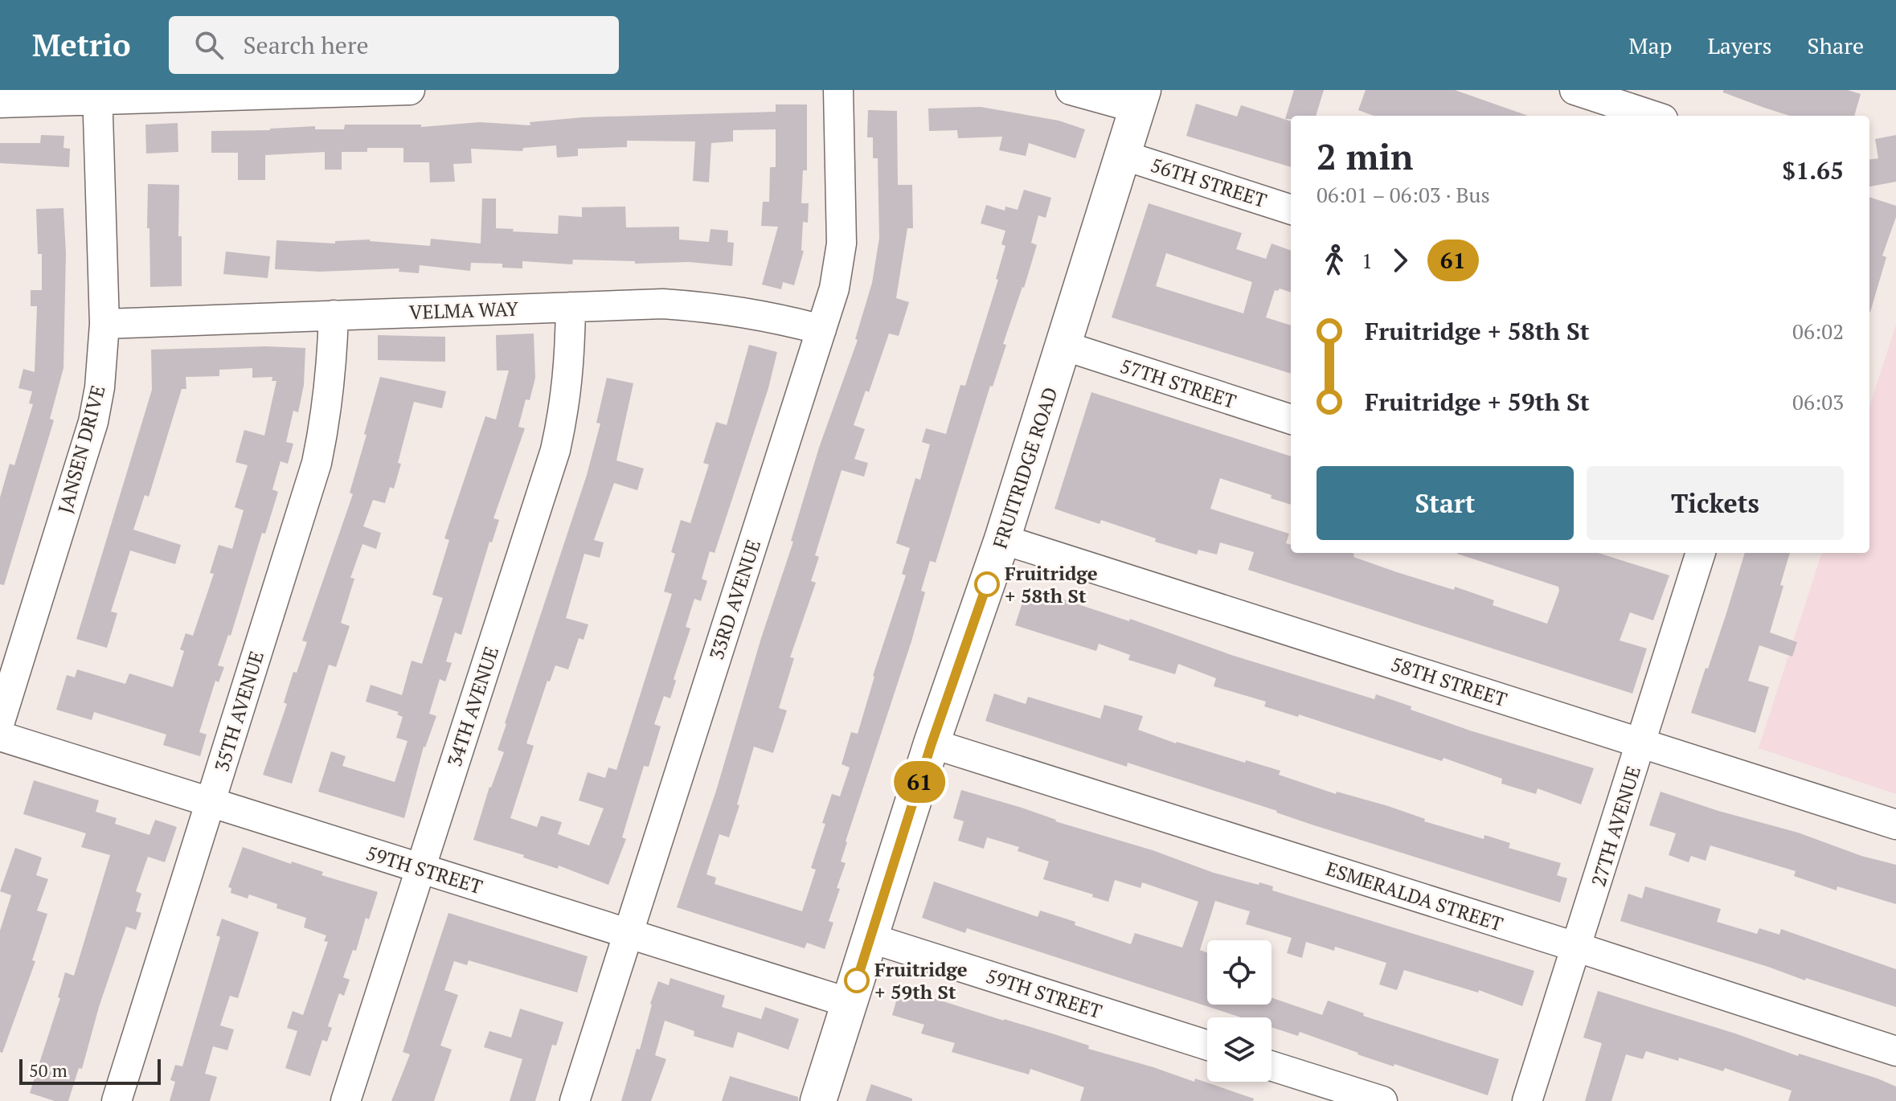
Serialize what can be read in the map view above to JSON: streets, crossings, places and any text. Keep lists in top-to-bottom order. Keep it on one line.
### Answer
{"streets":{"main road":["FRUITRIDGE ROAD"],"street":["56TH STREET","VELMA WAY","57TH STREET","JANSEN DRIVE","33RD AVENUE","58TH STREET","34TH AVENUE","35TH AVENUE","27TH AVENUE","59TH STREET","ESMERALDA STREET"]},"crossings":[["56TH STREET","FRUITRIDGE ROAD"],["VELMA WAY","JANSEN DRIVE"],["VELMA WAY","33RD AVENUE"],["VELMA WAY","34TH AVENUE"],["VELMA WAY","35TH AVENUE"],["57TH STREET","FRUITRIDGE ROAD"],["FRUITRIDGE ROAD","58TH STREET"],["FRUITRIDGE ROAD","59TH STREET"],["FRUITRIDGE ROAD","ESMERALDA STREET"],["33RD AVENUE","59TH STREET"],["58TH STREET","27TH AVENUE"],["34TH AVENUE","59TH STREET"],["35TH AVENUE","59TH STREET"],["27TH AVENUE","ESMERALDA STREET"]],"places":["Fruitridge + 58th St","Fruitridge + 59th St"],"lines":["bus line 61"],"scale_bar":"50 m","page":{"header":"Metrio","search":"Search here","nav":["Map","Layers","Share"],"on_map":"61","heading":["2 min","06:01 – 06:03 · Bus","$1.65"],"legs":["1","61"],"list":[{"name":"Fruitridge + 58th St","value":"06:02"},{"name":"Fruitridge + 59th St","value":"06:03"}],"buttons":["Start","Tickets"],"scale":"50 m"}}
